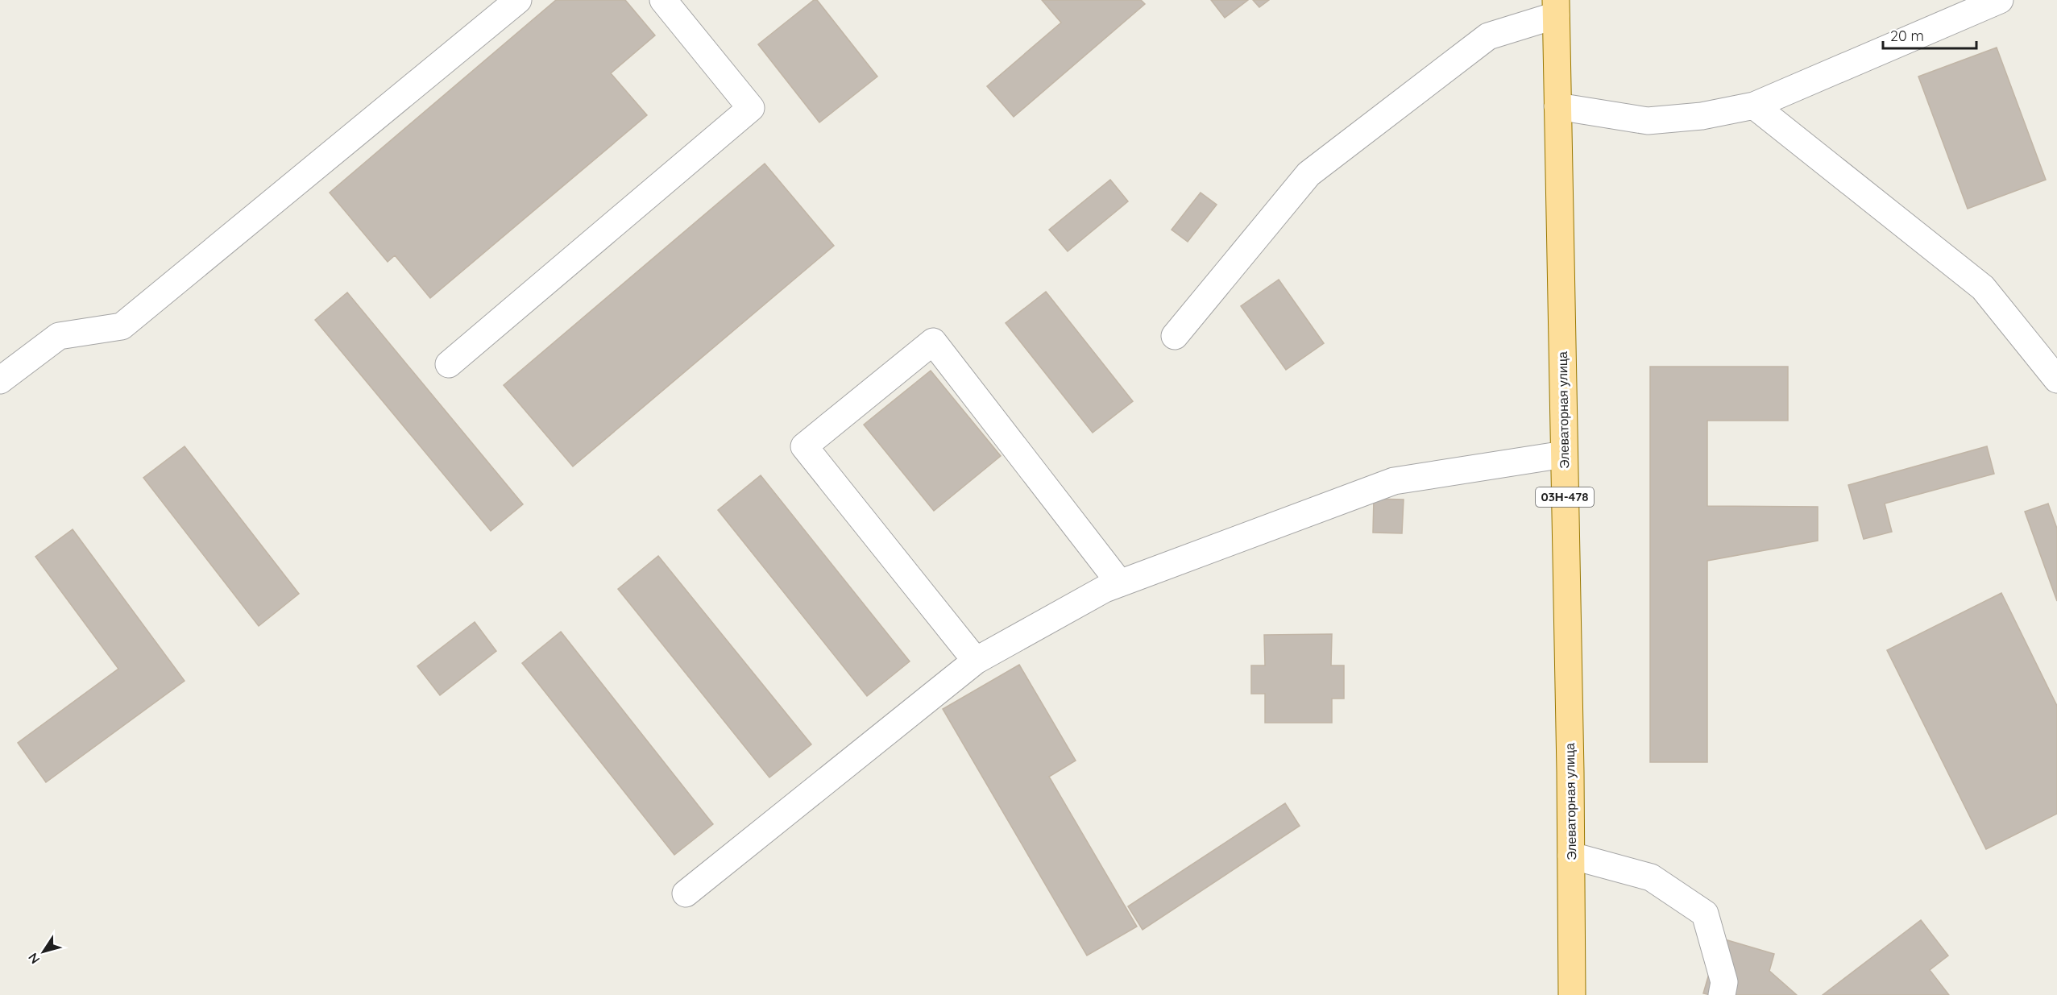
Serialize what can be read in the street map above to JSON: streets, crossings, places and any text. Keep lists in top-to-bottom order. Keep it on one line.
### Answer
{"streets":{"main road":["Элеваторная улица","03Н-478"]},"scale_bar":"20 m","north":"bottom left"}
